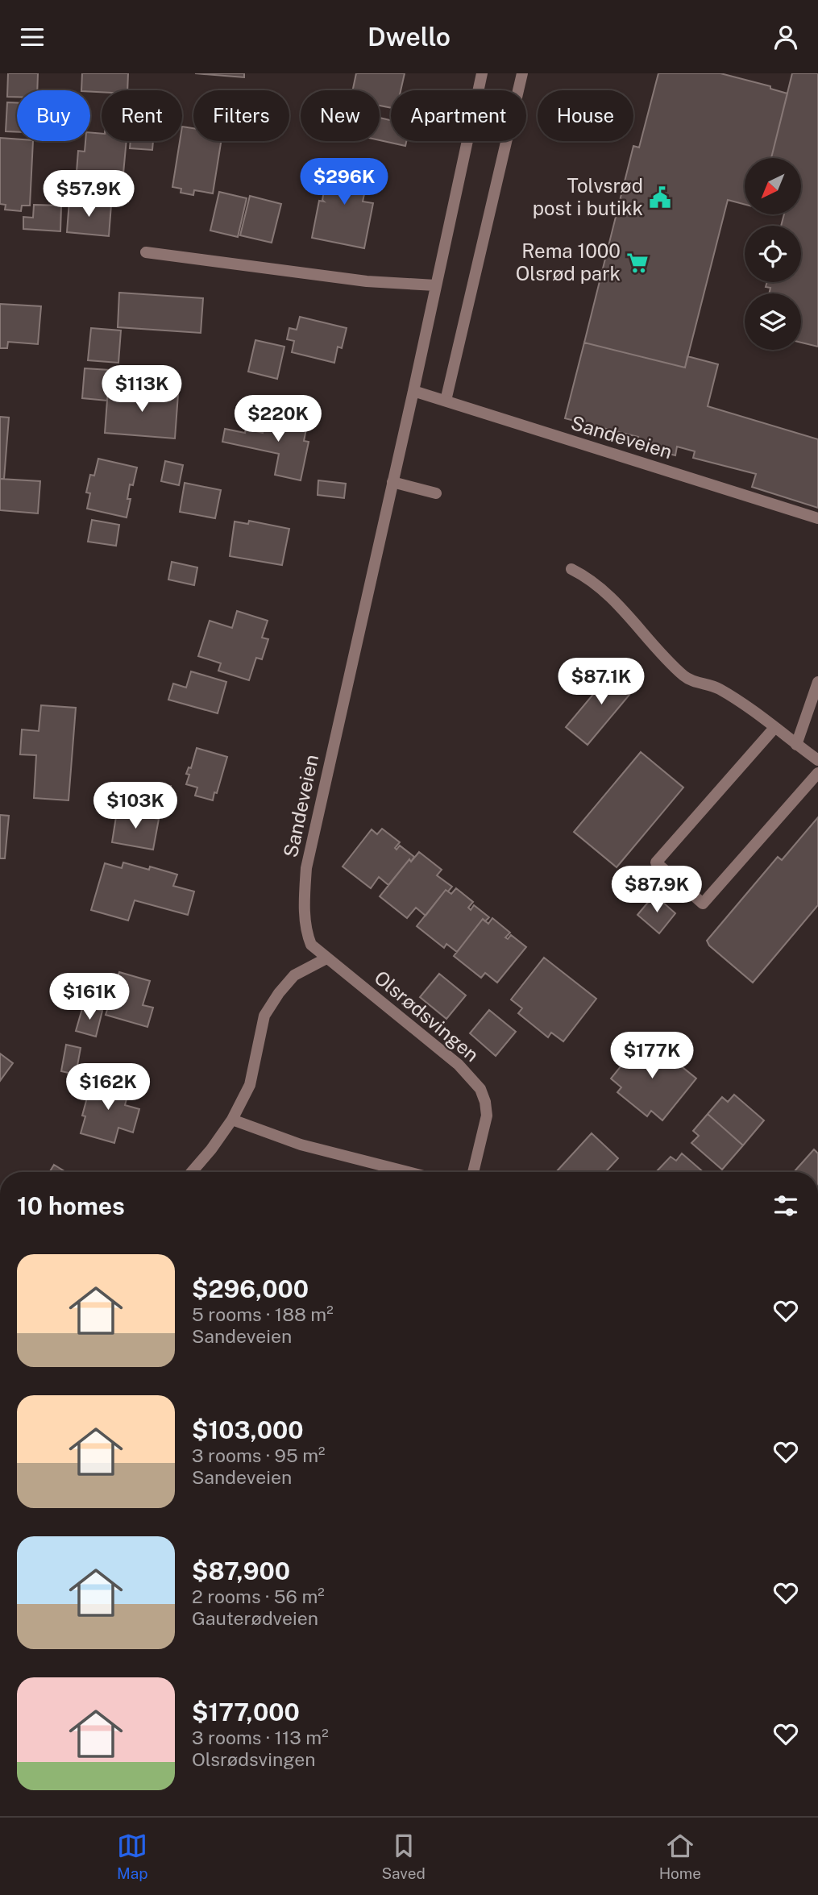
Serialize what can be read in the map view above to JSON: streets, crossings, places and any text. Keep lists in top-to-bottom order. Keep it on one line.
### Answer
{"streets":{"street":["Sandeveien","Olsrødsvingen"]},"crossings":[["Sandeveien","Olsrødsvingen"]],"places":{"public building":["Tolvsrød post i butikk"],"supermarket":["Rema 1000 Olsrød park"]},"north":"bottom left","page":{"header":"Dwello","chip":["Buy","Rent","Filters","New","Apartment","House"],"price":["$296K","$57.9K","$113K","$220K","$87.1K","$103K","$87.9K","$161K","$177K","$162K"],"heading":"10 homes","list":[{"name":"$296,000","note":"5 rooms · 188 m² · Sandeveien"},{"name":"$103,000","note":"3 rooms · 95 m² · Sandeveien"},{"name":"$87,900","note":"2 rooms · 56 m² · Gauterødveien"},{"name":"$177,000","note":"3 rooms · 113 m² · Olsrødsvingen"}],"tabs":["Map","Saved","Home"]}}
